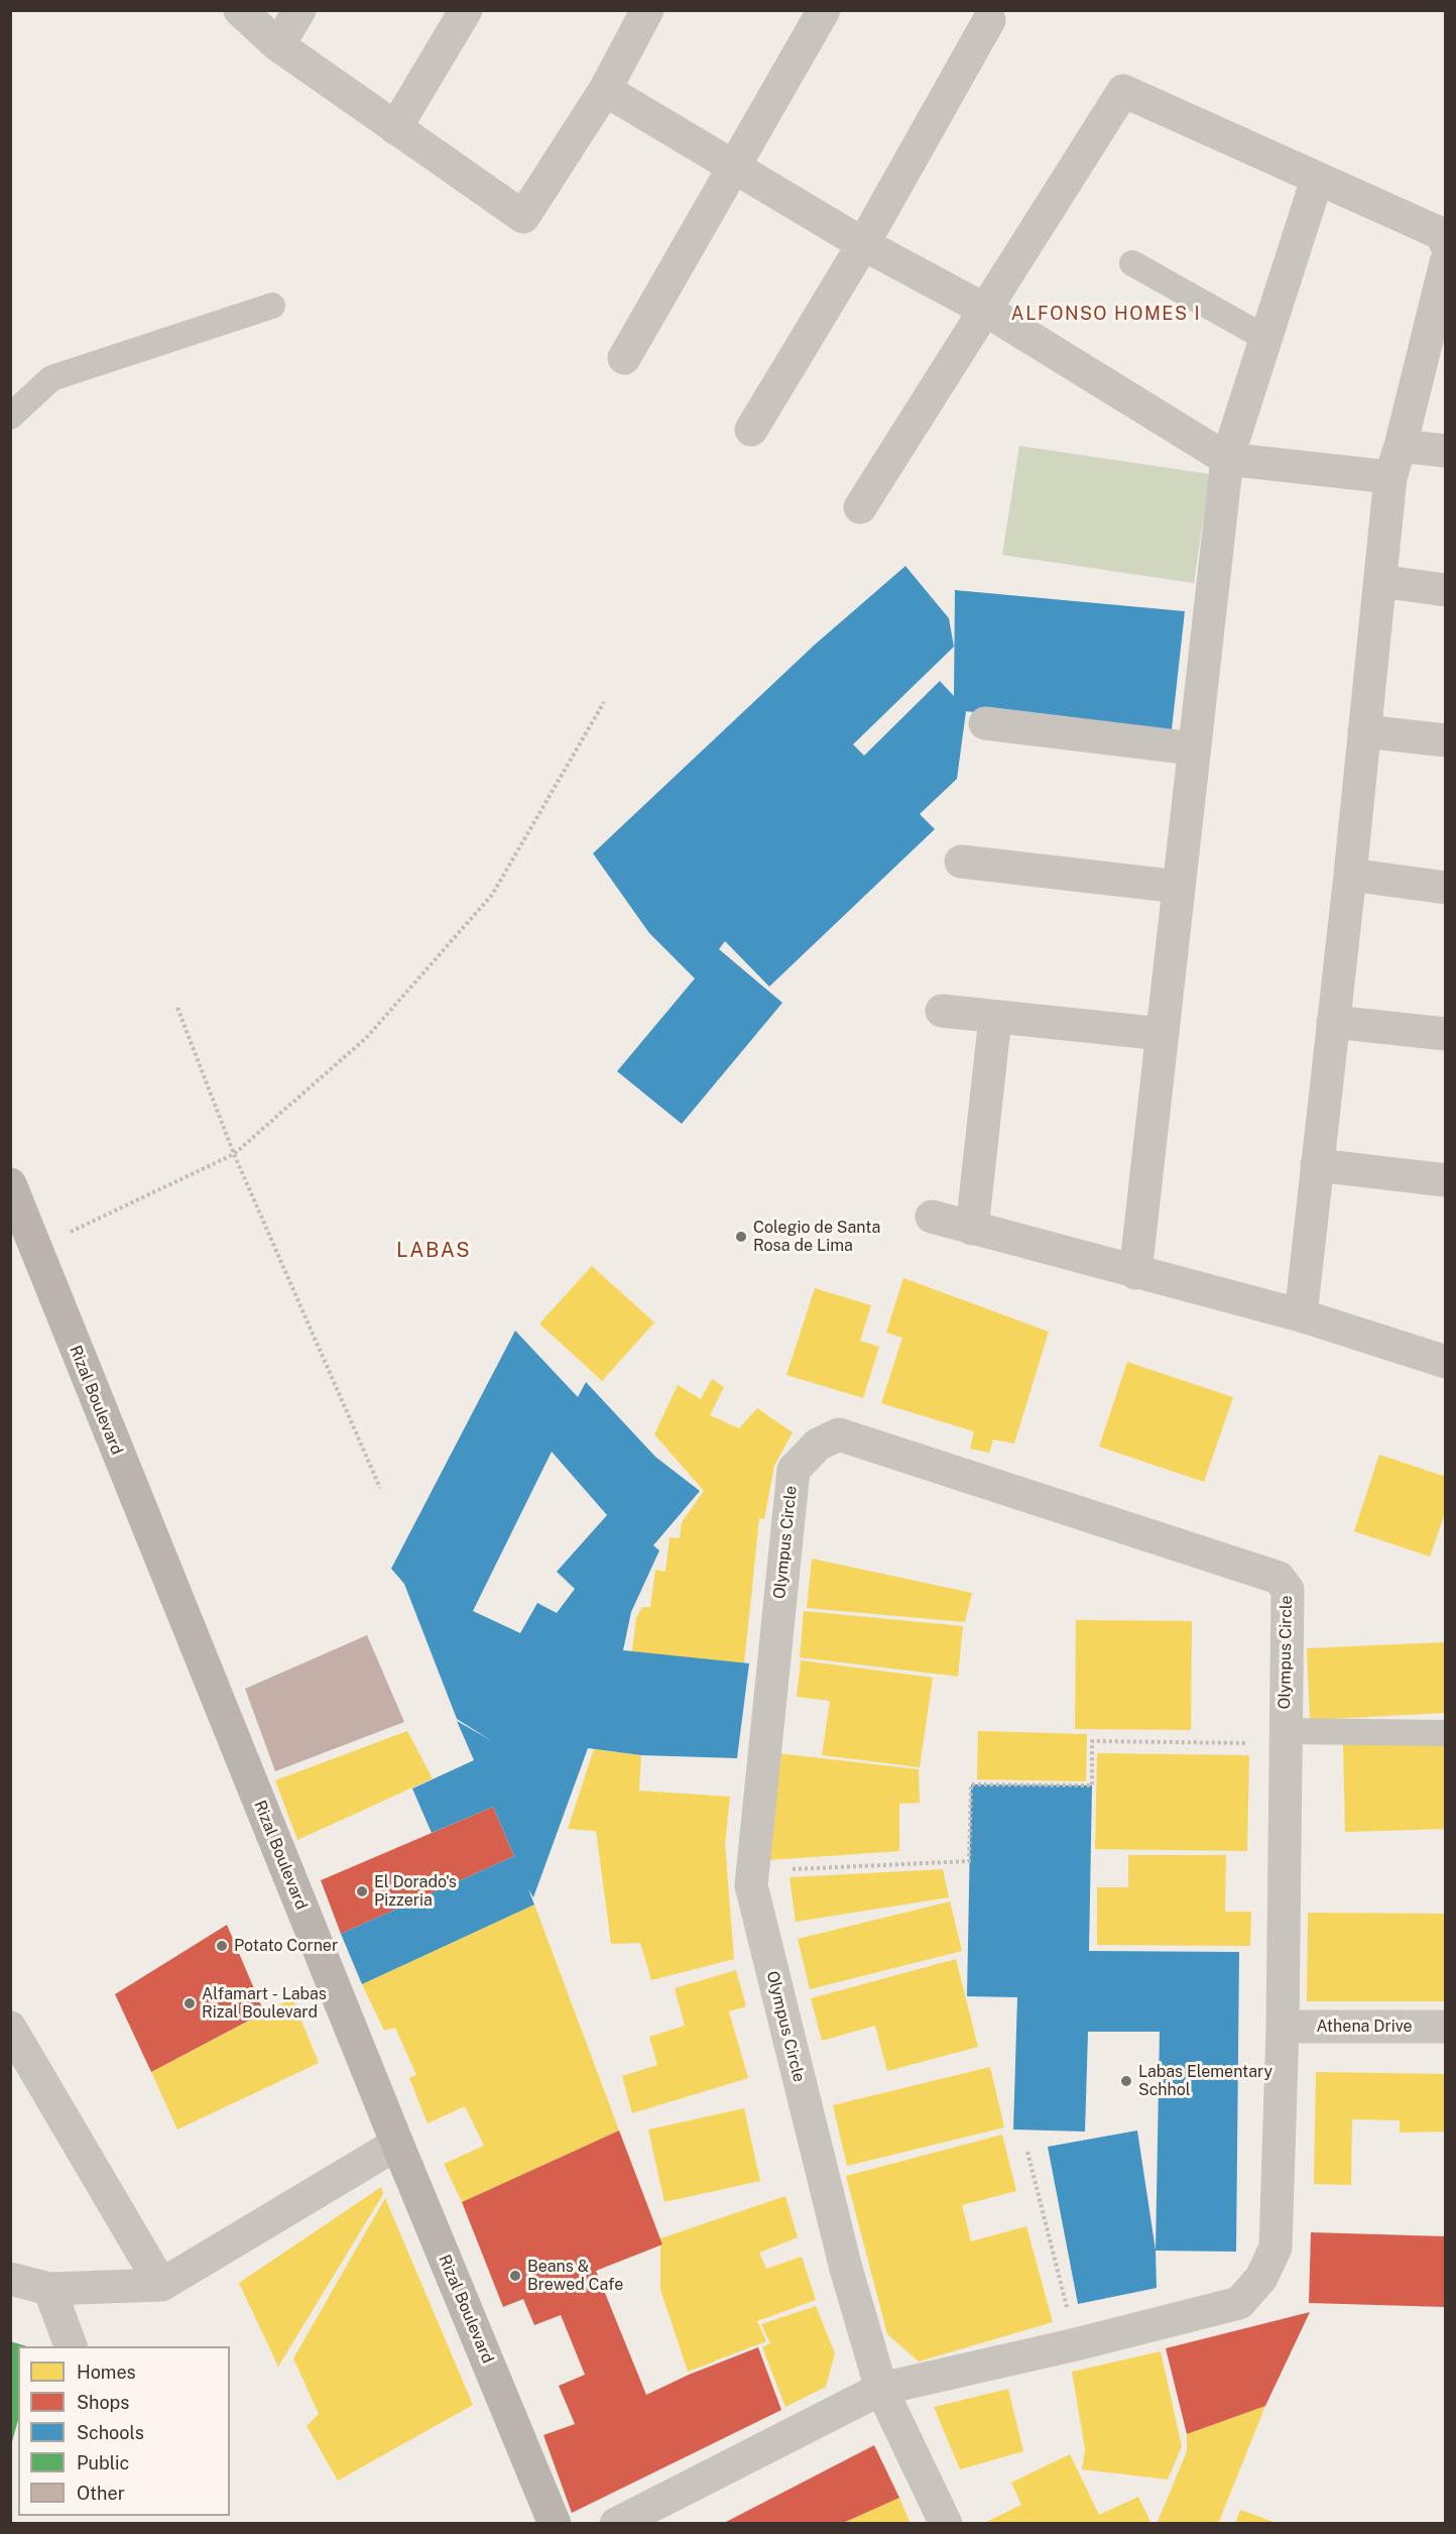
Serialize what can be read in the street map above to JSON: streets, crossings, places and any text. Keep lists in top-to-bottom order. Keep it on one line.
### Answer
{"streets":{"main road":["Rizal Boulevard"],"street":["Olympus Circle","Athena Drive"]},"crossings":[["Olympus Circle","Athena Drive"]],"districts":["ALFONSO HOMES I","LABAS"],"places":["Colegio de Santa Rosa de Lima","El Dorado's Pizzeria","Potato Corner","Alfamart - Labas Rizal Boulevard","Labas Elementary Schhol","Beans & Brewed Cafe"],"legend":["Homes","Shops","Schools","Public","Other"]}
